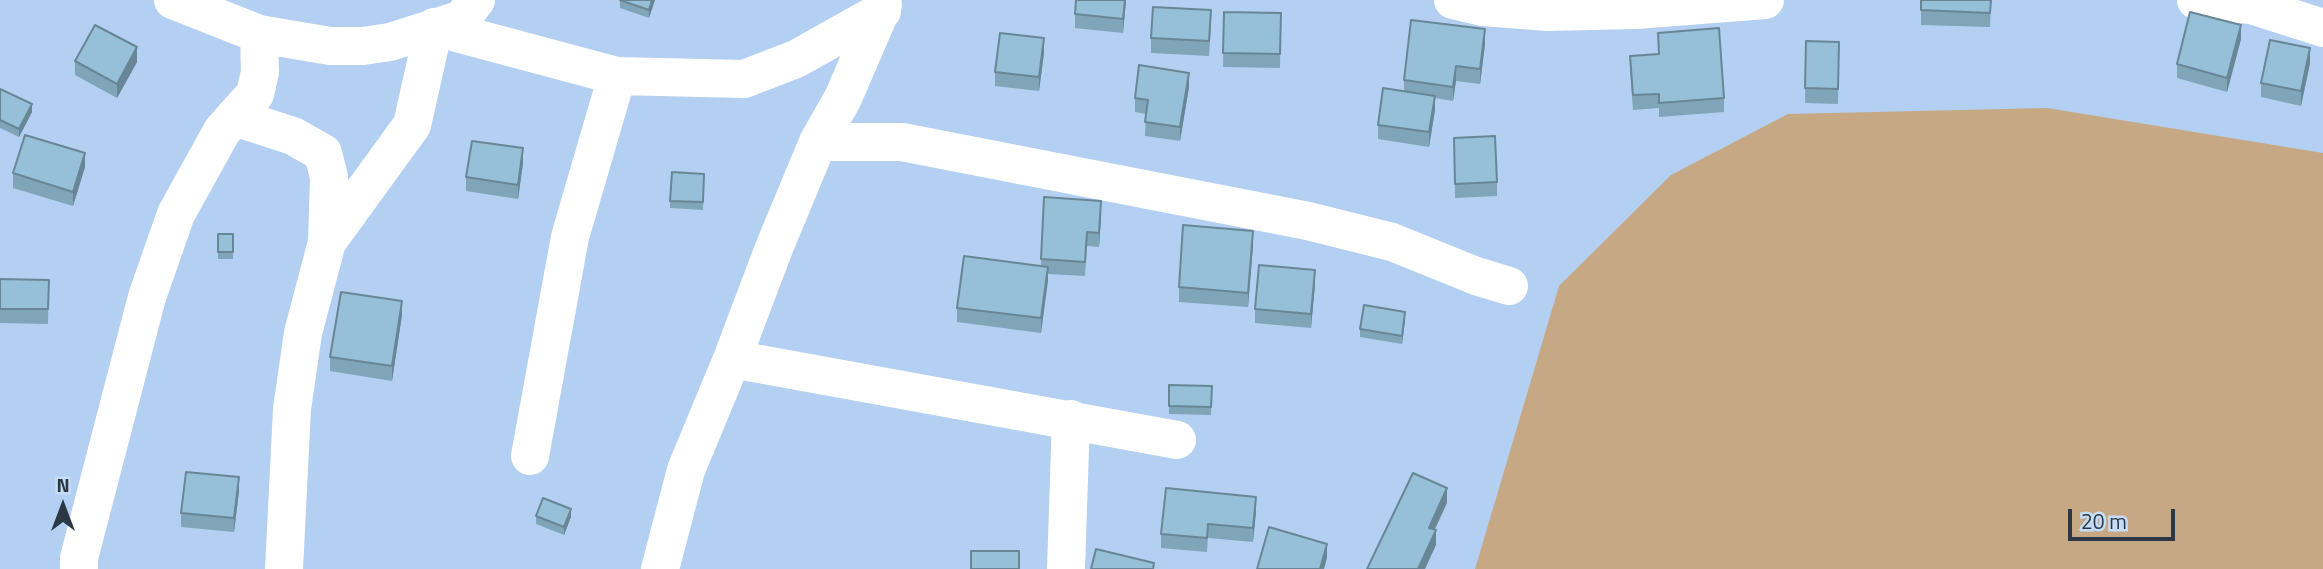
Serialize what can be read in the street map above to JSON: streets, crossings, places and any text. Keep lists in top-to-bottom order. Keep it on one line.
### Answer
{"scale_bar":"20 m","north":"top"}
